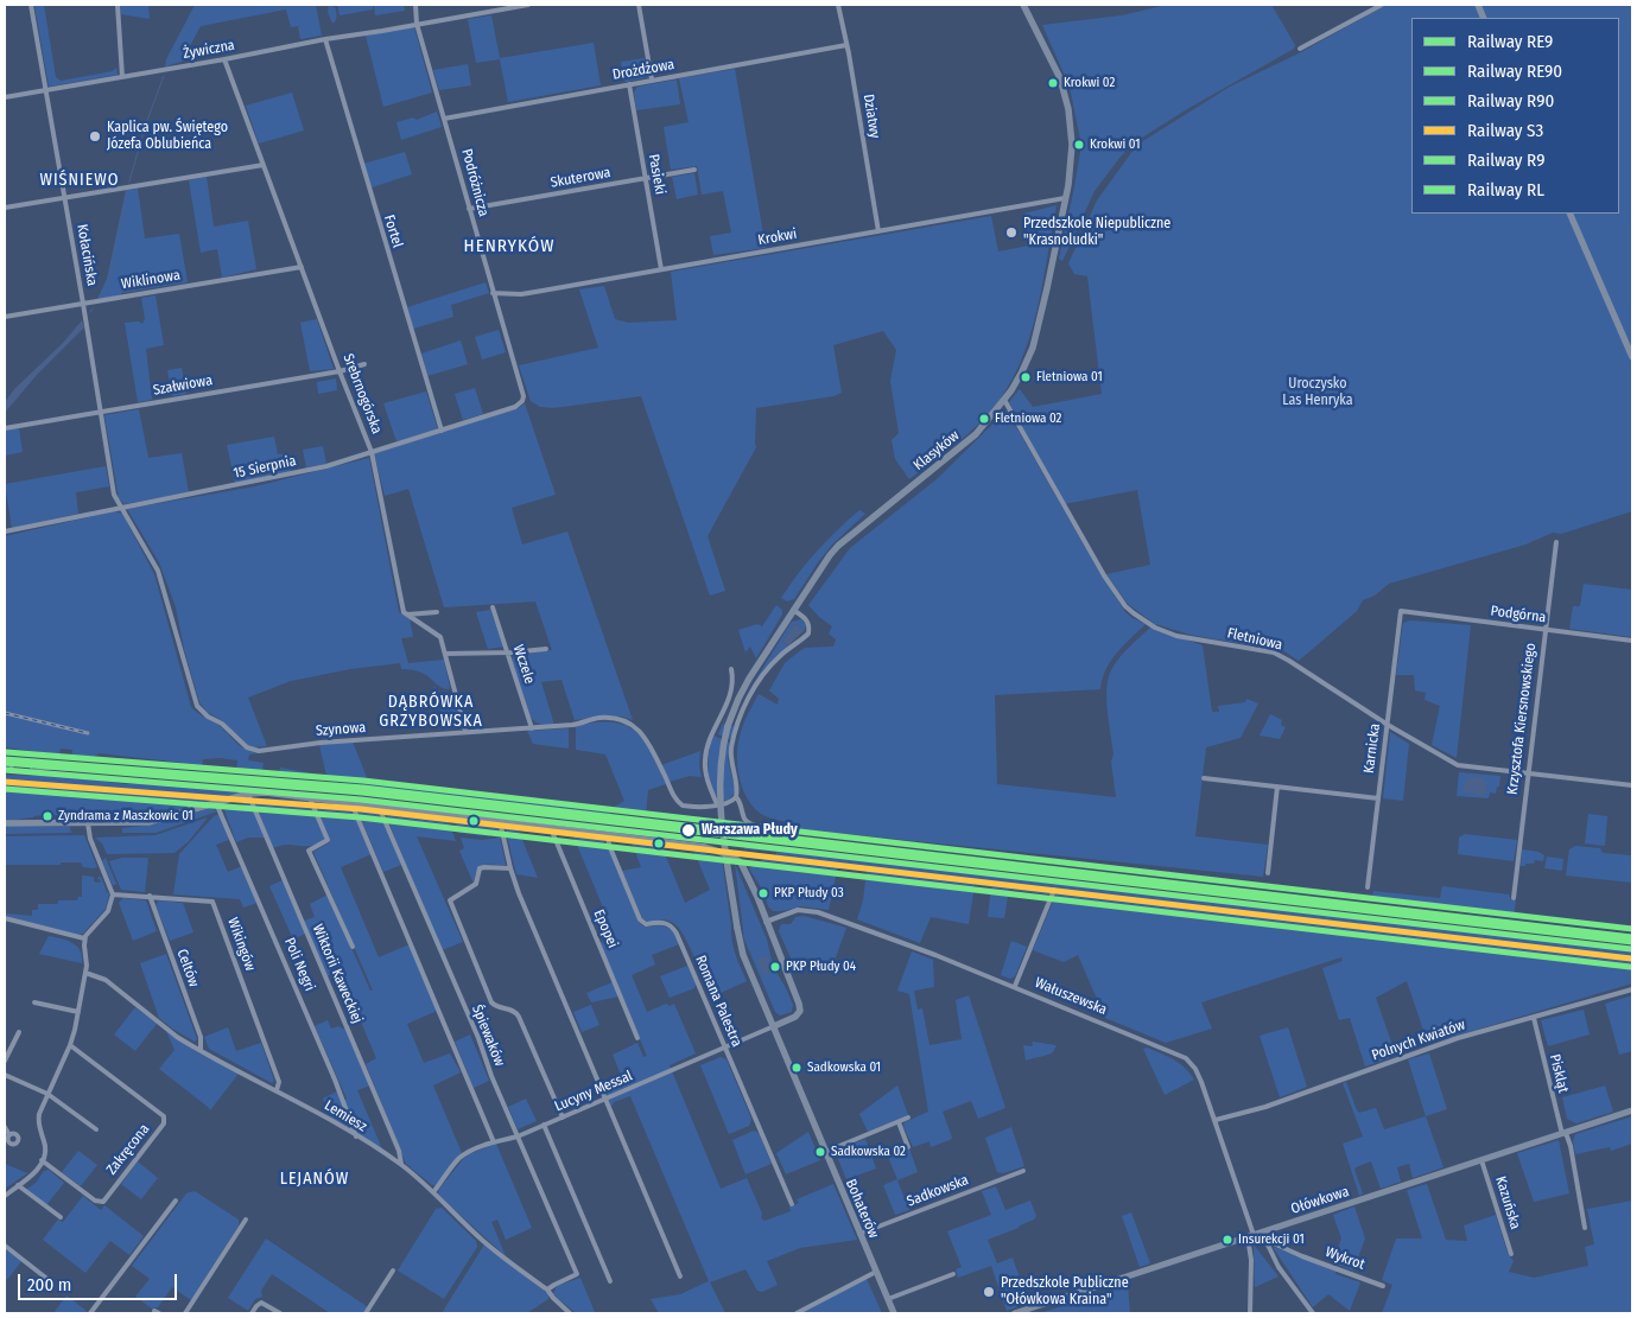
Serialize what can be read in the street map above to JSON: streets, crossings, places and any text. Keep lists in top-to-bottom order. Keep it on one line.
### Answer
{"streets":{"street":["Żywiczna","Drożdżowa","Dziatwy","Pasieki","Skuterowa","Podróżnicza","Fortel","Krokwi","Kołacińska","Wiklinowa","Szałwiowa","Srebrnogórska","Klasyków","15 Sierpnia","Podgórna","Fletniowa","Wczele","Krzysztofa Kiersnowskiego","Szynowa","Karnicka","Epopei","Wikingów","Poli Negri","Celtów","Wiktorii Kaweckiej","Wałuszewska","Romana Palestra","Śpiewaków","Polnych Kwiatów","Piskląt","Lucyny Messal","Lemiesz","Zakręcona","Sadkowska","Ołówkowa","Kazuńska","Bohaterów","Wykrot"]},"crossings":[["Żywiczna","Podróżnicza"],["Żywiczna","Fortel"],["Żywiczna","Kołacińska"],["Żywiczna","Srebrnogórska"],["Drożdżowa","Dziatwy"],["Drożdżowa","Pasieki"],["Drożdżowa","Podróżnicza"],["Dziatwy","Krokwi"],["Pasieki","Skuterowa"],["Pasieki","Krokwi"],["Skuterowa","Podróżnicza"],["Podróżnicza","Krokwi"],["Podróżnicza","15 Sierpnia"],["Fortel","15 Sierpnia"],["Krokwi","Klasyków"],["Kołacińska","Wiklinowa"],["Kołacińska","Szałwiowa"],["Kołacińska","15 Sierpnia"],["Kołacińska","Szynowa"],["Wiklinowa","Srebrnogórska"],["Szałwiowa","Srebrnogórska"],["Srebrnogórska","15 Sierpnia"],["Klasyków","Fletniowa"],["Klasyków","Bohaterów"],["15 Sierpnia","Szynowa"],["Podgórna","Krzysztofa Kiersnowskiego"],["Podgórna","Karnicka"],["Fletniowa","Krzysztofa Kiersnowskiego"],["Fletniowa","Karnicka"],["Wczele","Szynowa"],["Wikingów","Celtów"],["Wikingów","Lemiesz"],["Poli Negri","Lemiesz"],["Celtów","Lemiesz"],["Wiktorii Kaweckiej","Lemiesz"],["Wałuszewska","Polnych Kwiatów"],["Wałuszewska","Ołówkowa"],["Romana Palestra","Lucyny Messal"],["Śpiewaków","Lucyny Messal"],["Śpiewaków","Lemiesz"],["Polnych Kwiatów","Piskląt"],["Piskląt","Ołówkowa"],["Lucyny Messal","Lemiesz"],["Lucyny Messal","Bohaterów"],["Sadkowska","Bohaterów"],["Ołówkowa","Kazuńska"],["Ołówkowa","Wykrot"]],"districts":["WIŚNIEWO","HENRYKÓW","DĄBRÓWKA GRZYBOWSKA","LEJANÓW"],"parks":["Uroczysko Las Henryka"],"places":["Krokwi 02","Kaplica pw. Świętego Józefa Oblubieńca","Krokwi 01","Przedszkole Niepubliczne \"Krasnoludki\"","Fletniowa 01","Fletniowa 02","Zyndrama z Maszkowic 01","Warszawa Płudy","PKP Płudy 03","PKP Płudy 04","Sadkowska 01","Sadkowska 02","Insurekcji 01","Przedszkole Publiczne \"Ołówkowa Kraina\""],"lines":["rail line R9","rail line R90","rail line RE9","rail line RE90","rail line S3","rail line RL"],"legend":["Railway RE9","Railway RE90","Railway R90","Railway S3","Railway R9","Railway RL"],"scale_bar":"200 m"}
